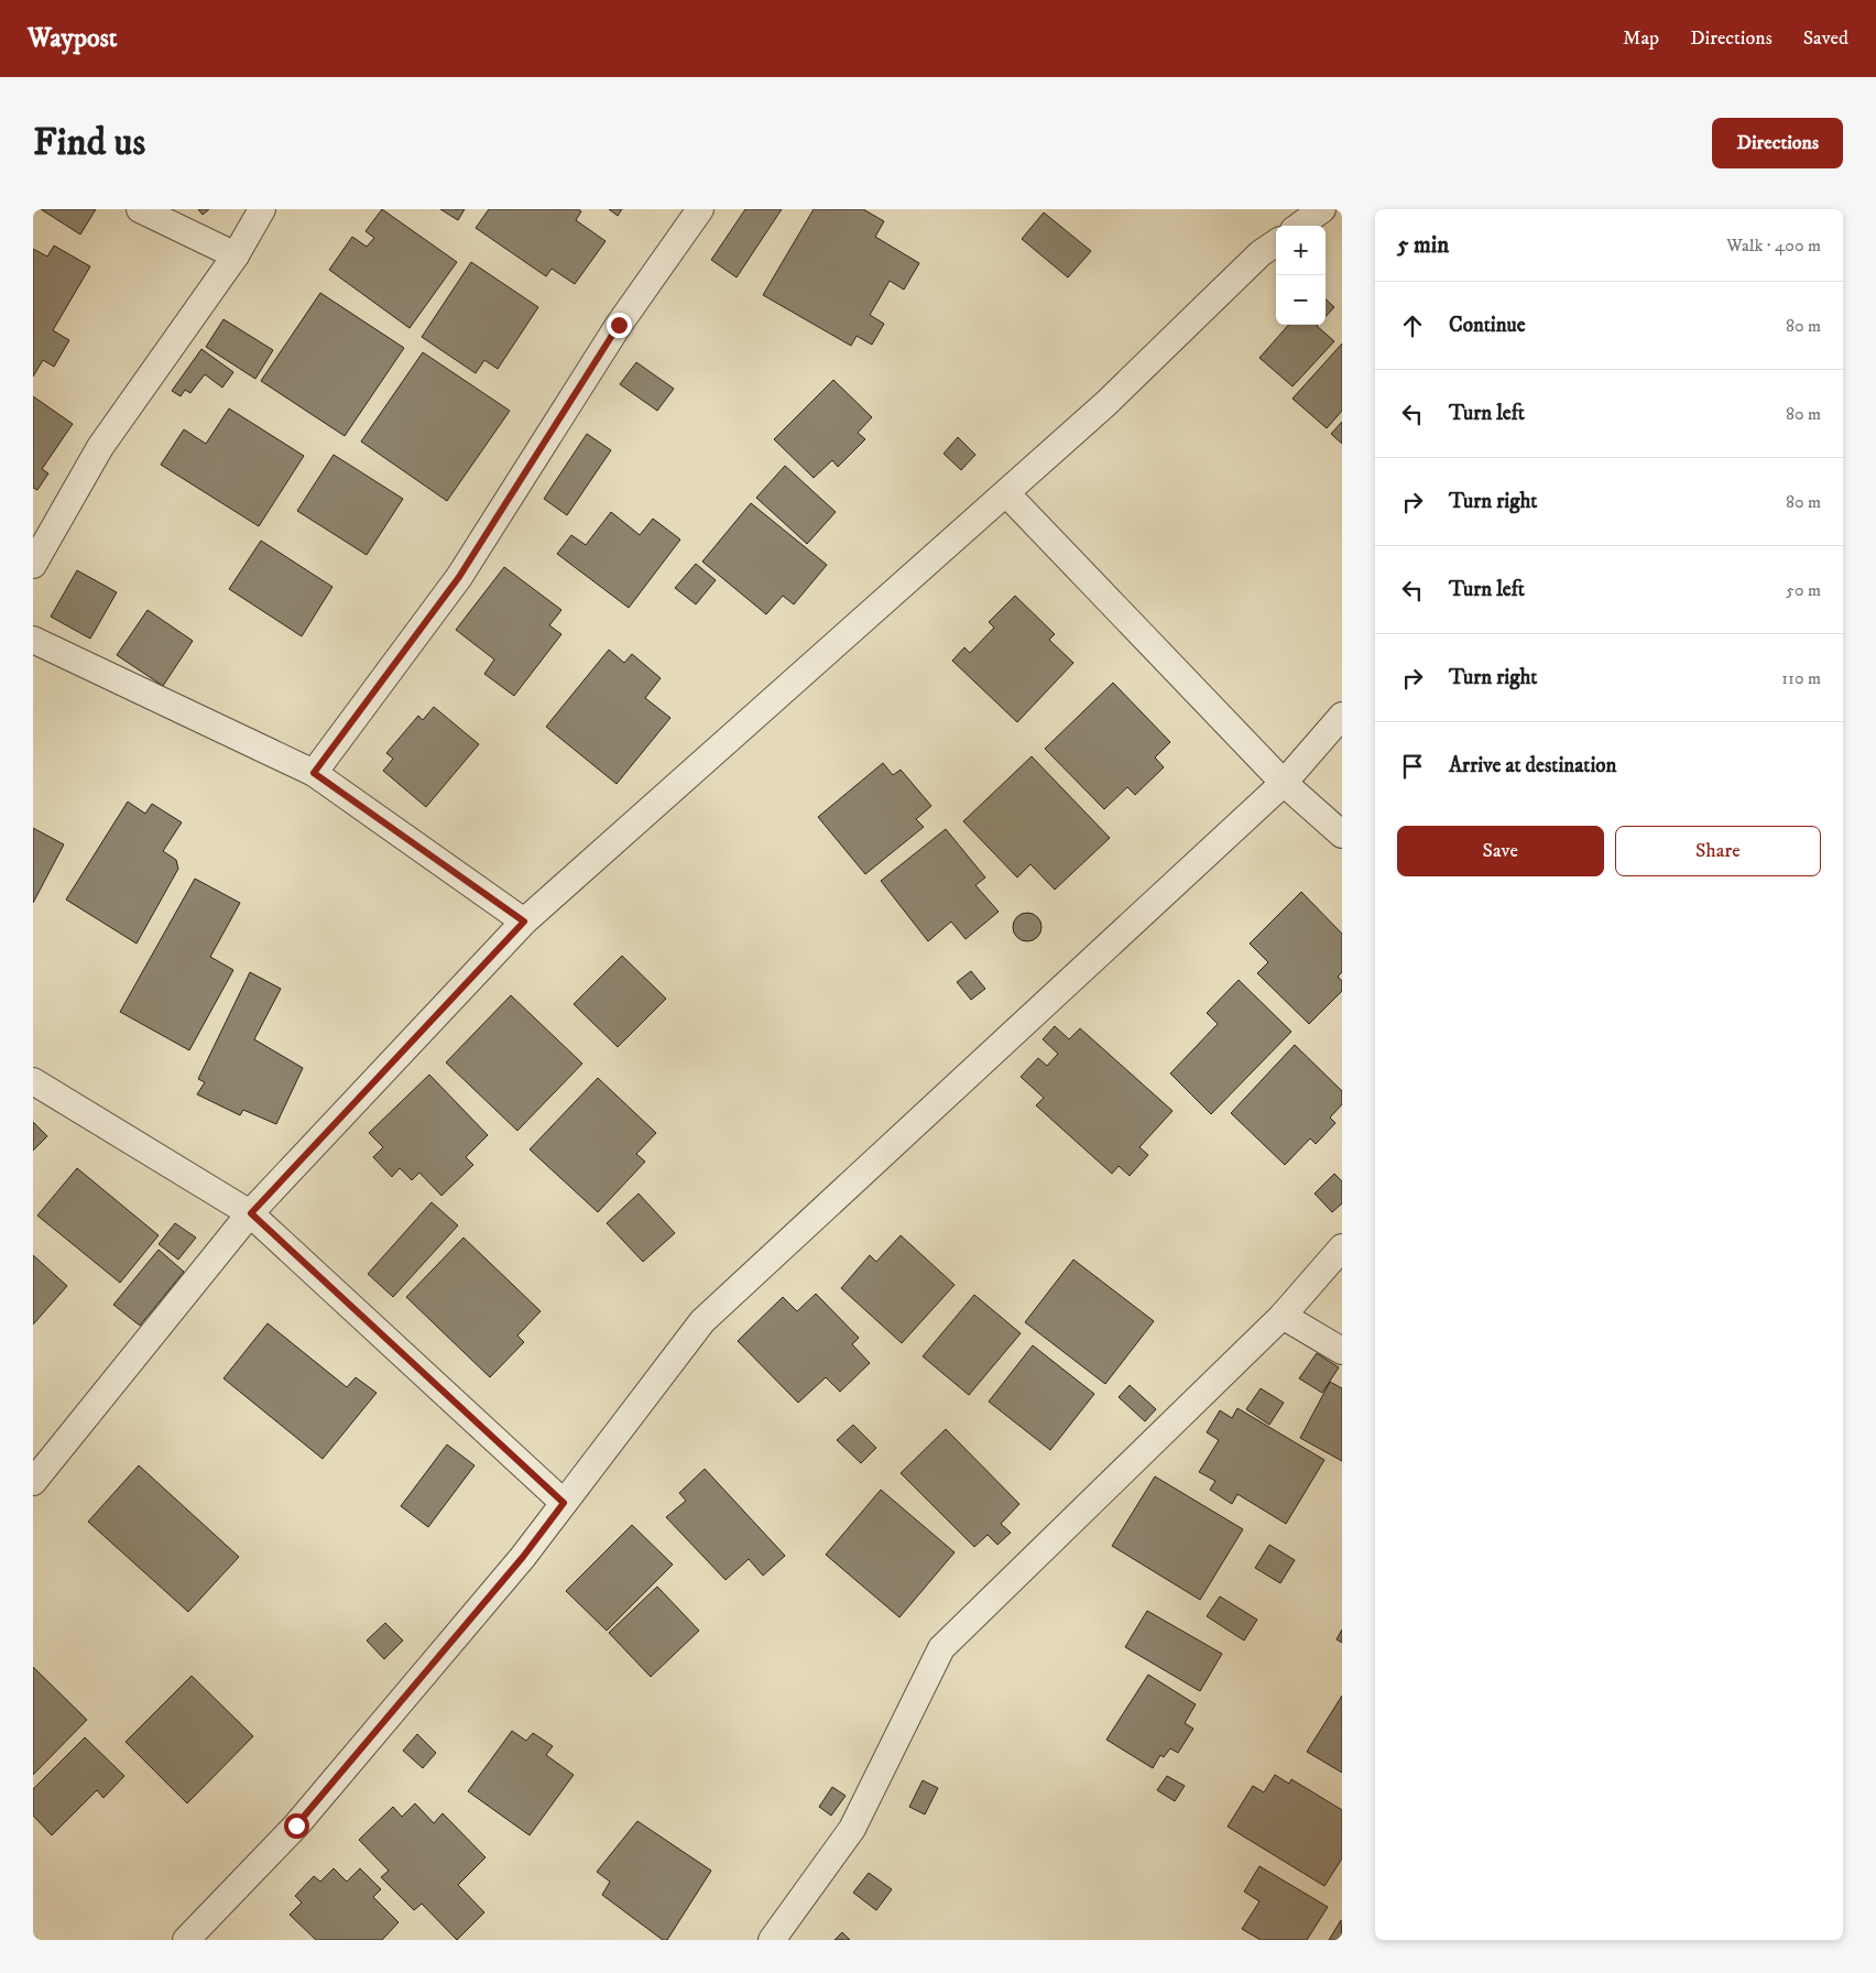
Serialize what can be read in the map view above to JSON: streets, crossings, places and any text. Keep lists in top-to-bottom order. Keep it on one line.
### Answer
{"page":{"header":"Waypost","nav":["Map","Directions","Saved"],"buttons":["Directions",["Save","Share"]],"title":"Find us","heading":["5 min","Walk · 400 m"],"map_buttons":["+","−"],"list":[["Continue","80 m"],["Turn left","80 m"],["Turn right","80 m"],["Turn left","50 m"],["Turn right","110 m"],"Arrive at destination"]}}
